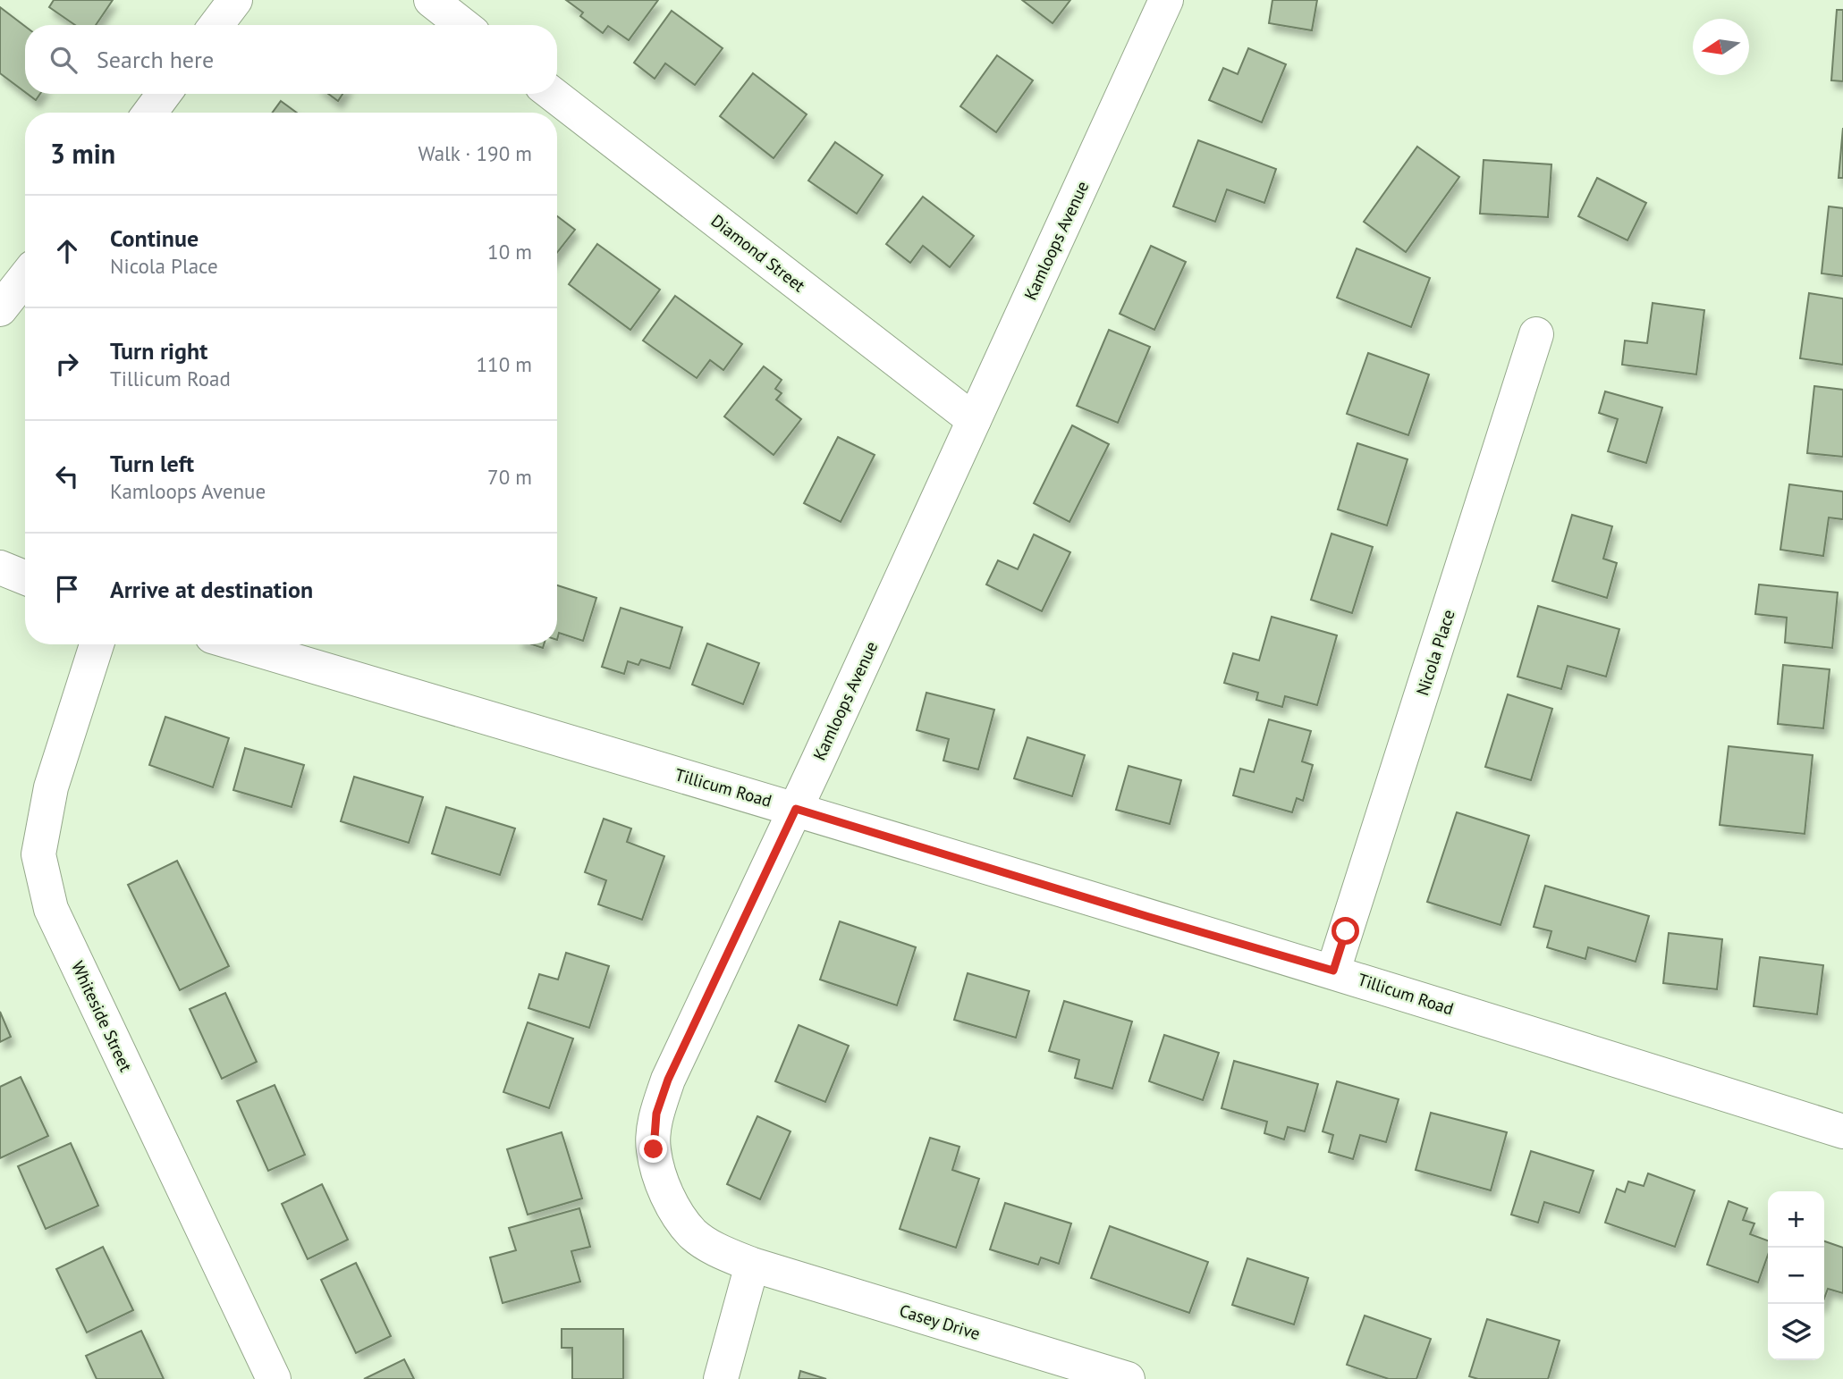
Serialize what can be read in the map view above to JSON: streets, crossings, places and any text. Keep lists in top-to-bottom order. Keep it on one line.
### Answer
{"streets":{"street":["Kamloops Avenue","Diamond Street","Nicola Place","Tillicum Road","Whiteside Street","Casey Drive"]},"crossings":[["Kamloops Avenue","Diamond Street"],["Kamloops Avenue","Tillicum Road"],["Kamloops Avenue","Casey Drive"],["Nicola Place","Tillicum Road"]],"north":"left","page":{"search":"Search here","heading":["3 min","Walk · 190 m"],"list":[["Continue","Nicola Place","10 m"],["Turn right","Tillicum Road","110 m"],["Turn left","Kamloops Avenue","70 m"],"Arrive at destination"],"map_buttons":["+","−"]}}
